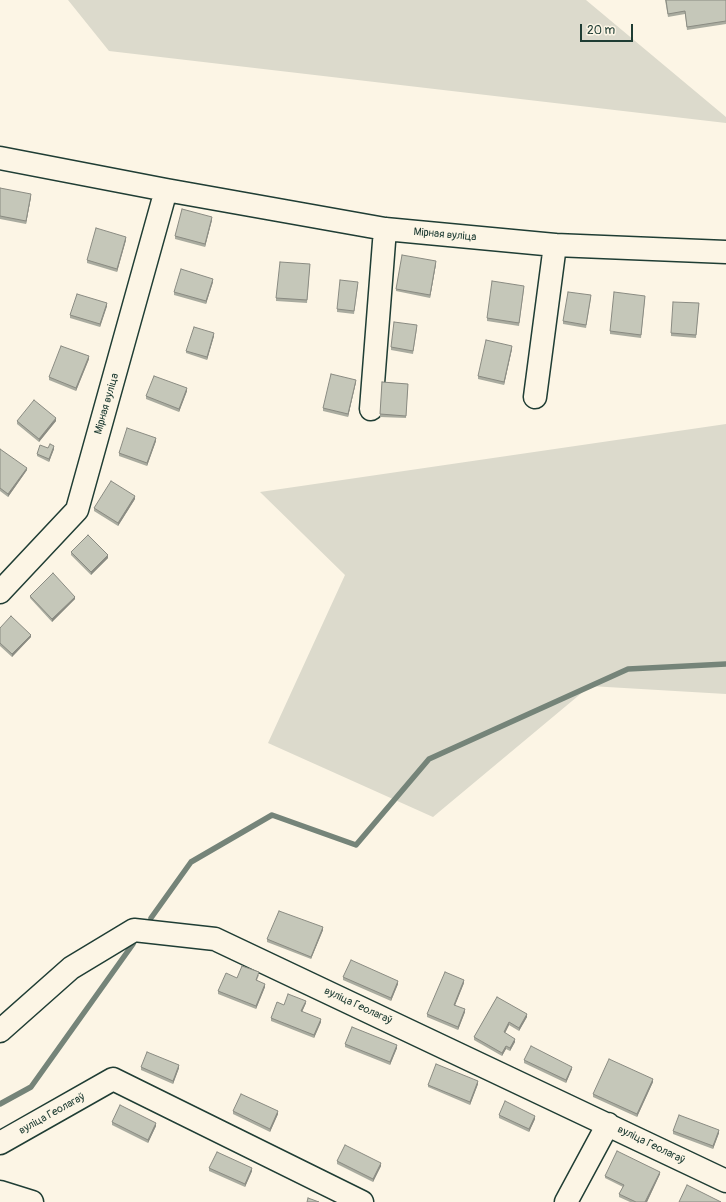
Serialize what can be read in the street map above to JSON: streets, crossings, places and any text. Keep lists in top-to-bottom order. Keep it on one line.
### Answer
{"streets":{"street":["Мірная вуліца","вуліца Геолагаў"]},"scale_bar":"20 m"}
